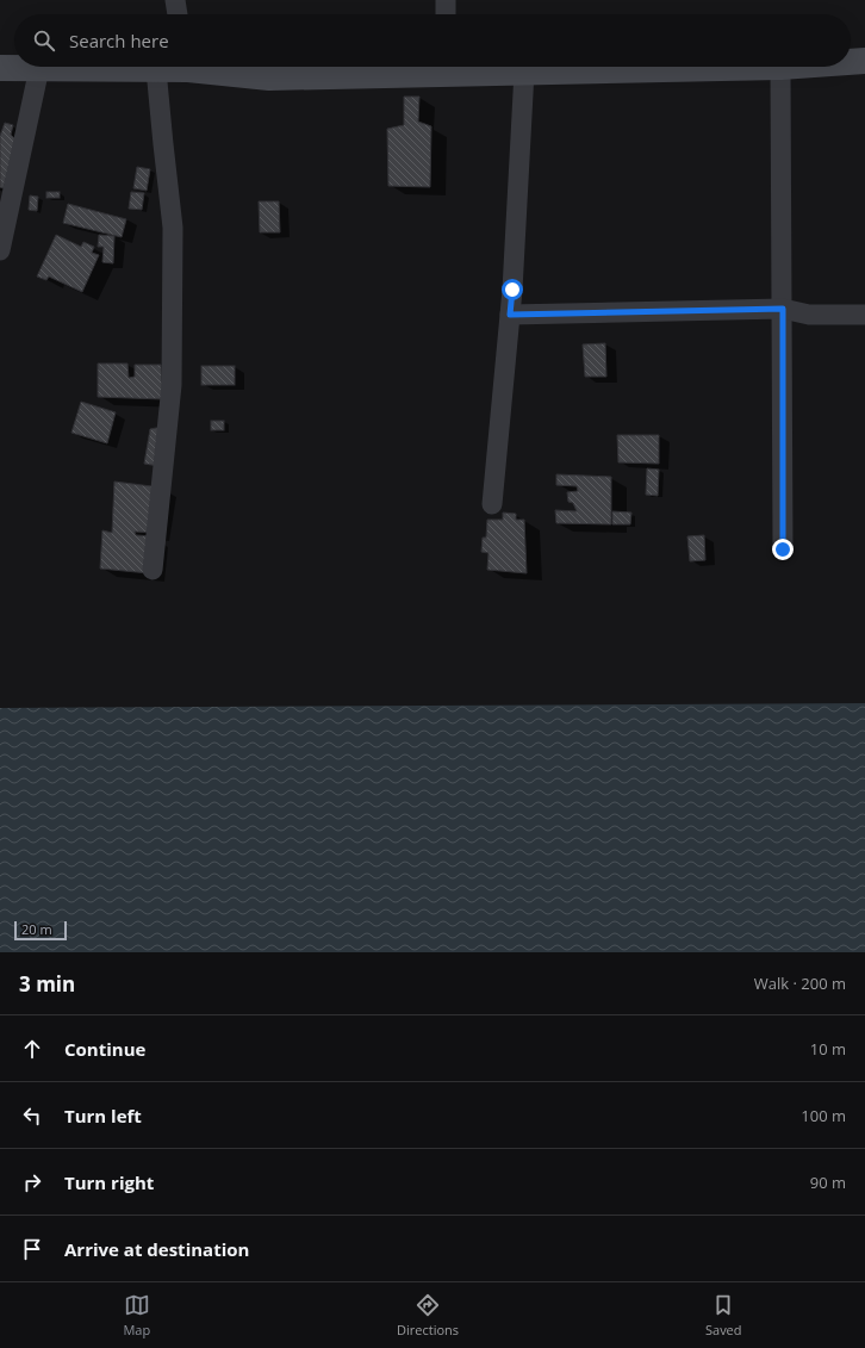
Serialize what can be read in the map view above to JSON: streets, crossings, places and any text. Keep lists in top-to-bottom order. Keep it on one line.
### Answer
{"scale_bar":"20 m","page":{"search":"Search here","scale":"20 m","heading":["3 min","Walk · 200 m"],"list":[["Continue","10 m"],["Turn left","100 m"],["Turn right","90 m"],"Arrive at destination"],"nav":["Map","Directions","Saved"]}}
